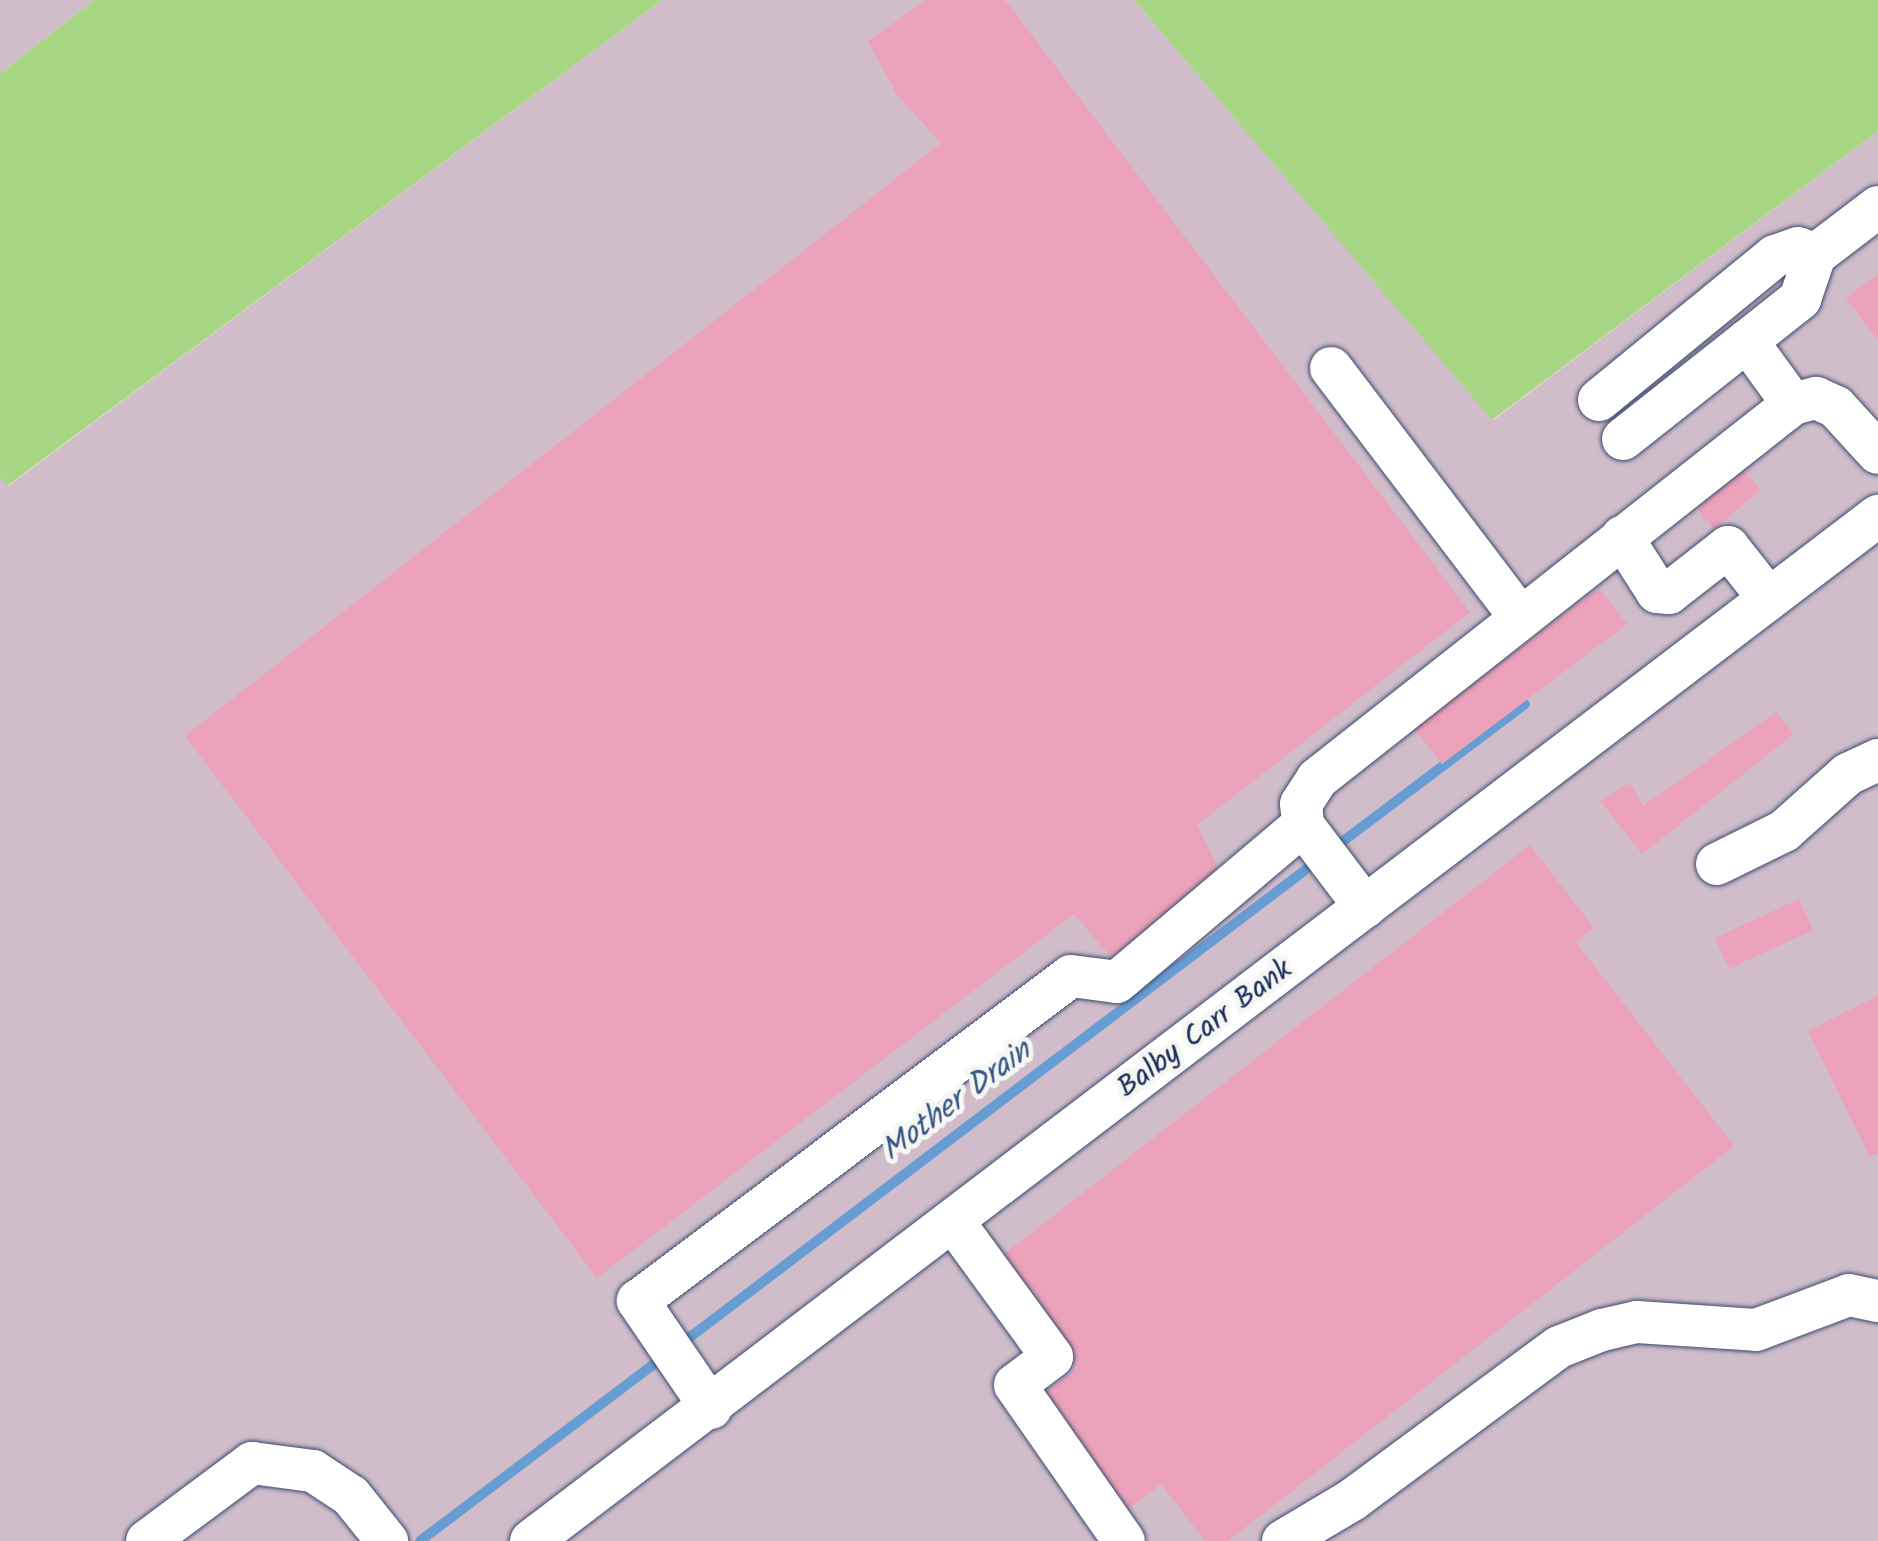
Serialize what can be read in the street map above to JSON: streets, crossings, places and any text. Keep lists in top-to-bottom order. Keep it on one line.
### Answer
{"streets":{"street":["Balby Carr Bank"]},"water":["Mother Drain"]}
